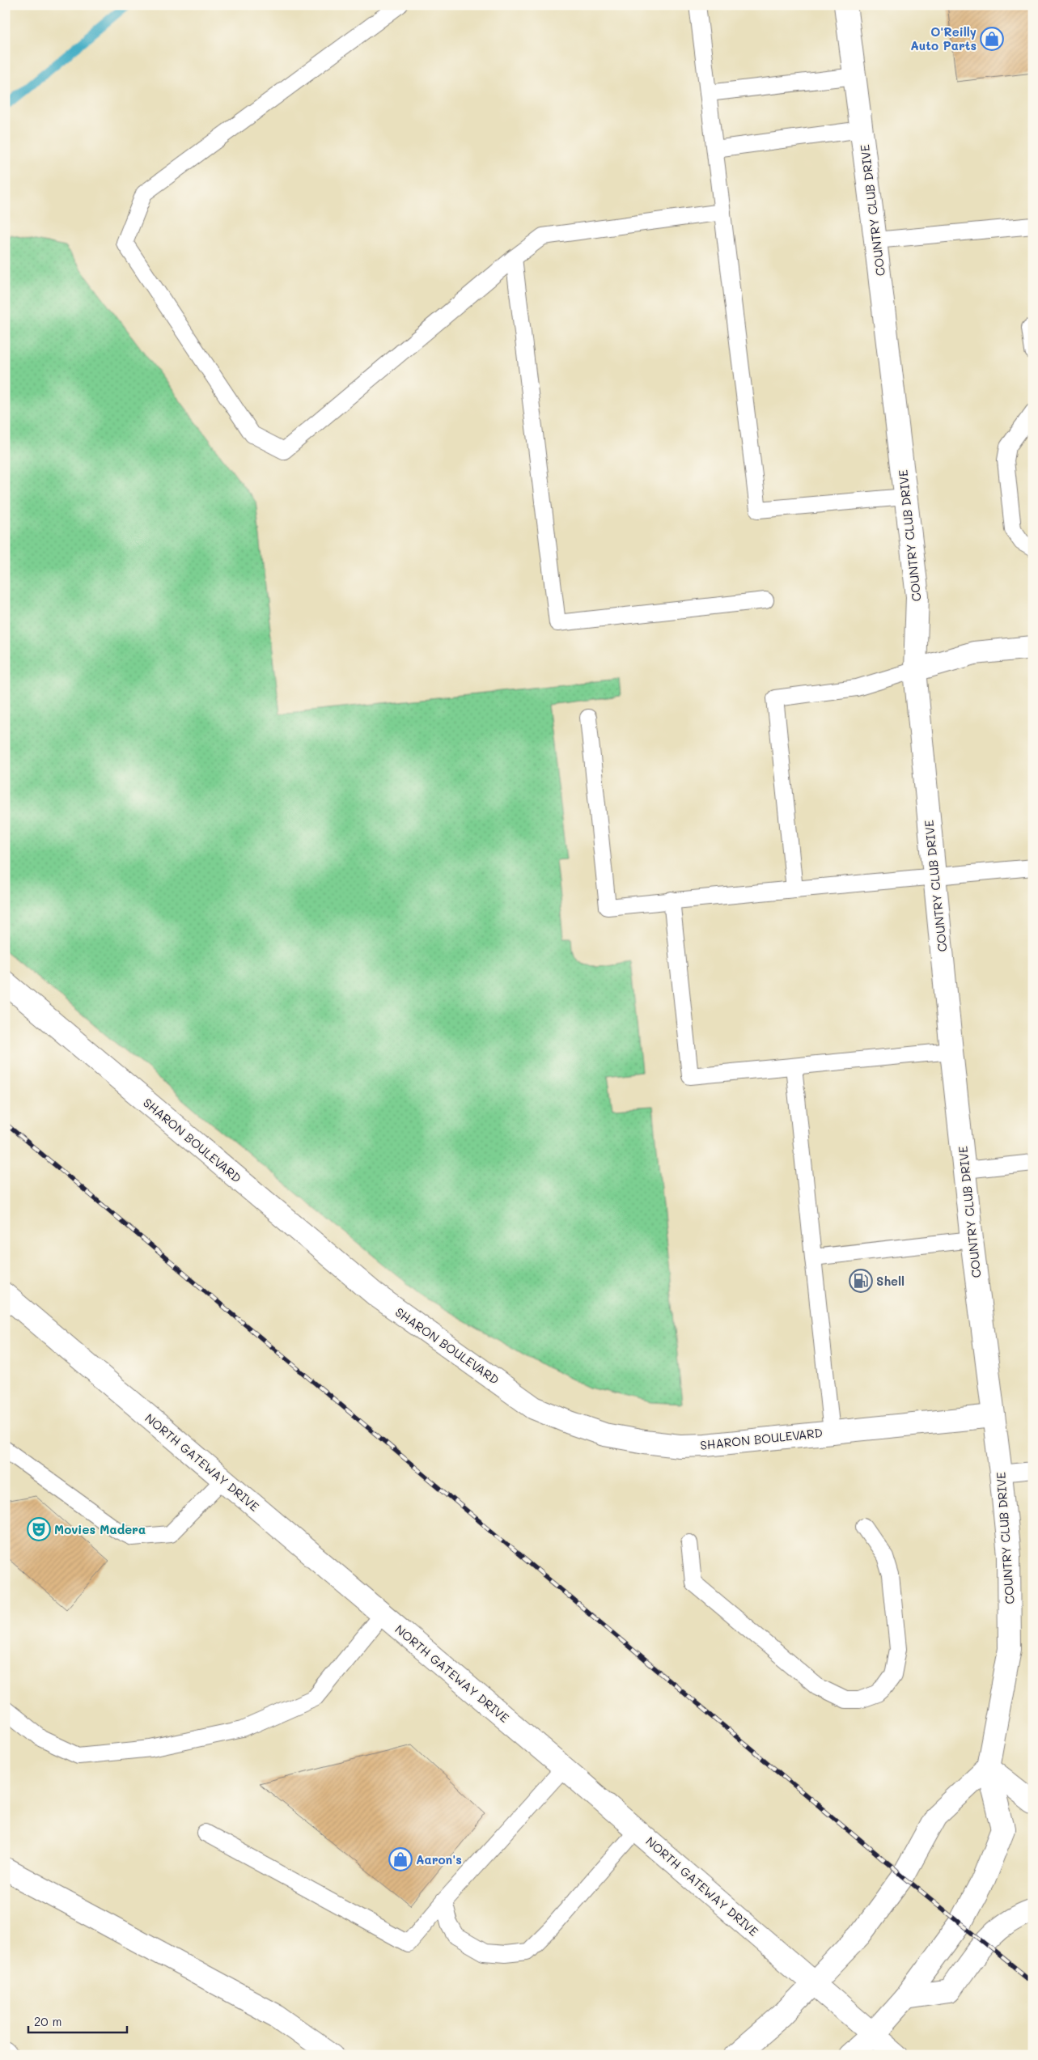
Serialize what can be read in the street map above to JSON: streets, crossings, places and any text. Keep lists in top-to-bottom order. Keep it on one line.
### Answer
{"streets":{"main road":["COUNTRY CLUB DRIVE","SHARON BOULEVARD","NORTH GATEWAY DRIVE"]},"crossings":[["COUNTRY CLUB DRIVE","SHARON BOULEVARD"]],"places":{"shop":["O'Reilly Auto Parts","Aaron's"],"fuel station":["Shell"],"theatre":["Movies Madera"]},"scale_bar":"20 m"}
